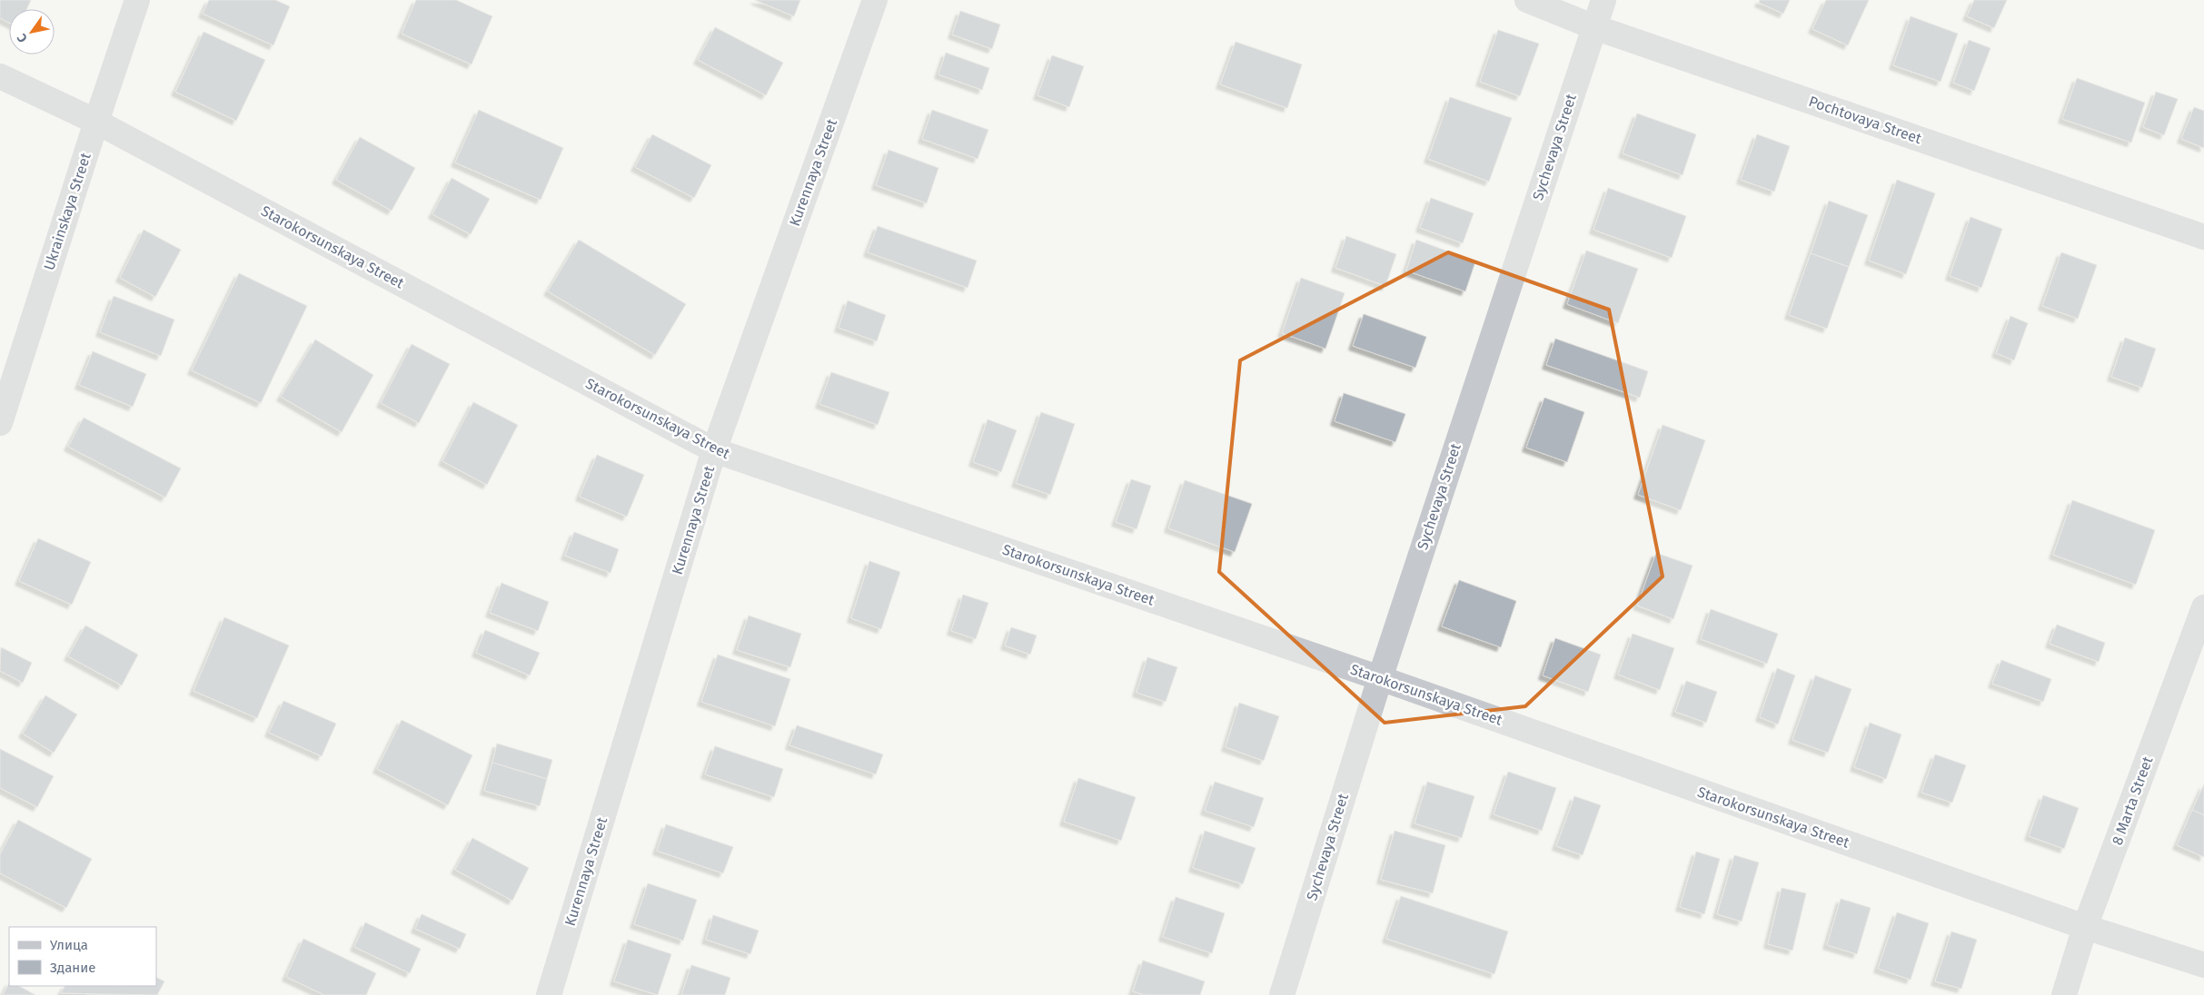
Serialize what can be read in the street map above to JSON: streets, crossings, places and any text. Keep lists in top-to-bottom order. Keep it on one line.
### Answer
{"streets":{"street":["Pochtovaya Street","Sychevaya Street","Kurennaya Street","Ukrainskaya Street","Starokorsunskaya Street","8 Marta Street"]},"crossings":[["Pochtovaya Street","Sychevaya Street"],["Sychevaya Street","Starokorsunskaya Street"],["Kurennaya Street","Starokorsunskaya Street"],["Ukrainskaya Street","Starokorsunskaya Street"],["Starokorsunskaya Street","8 Marta Street"]],"legend":["Улица","Здание"],"north":"bottom left"}
